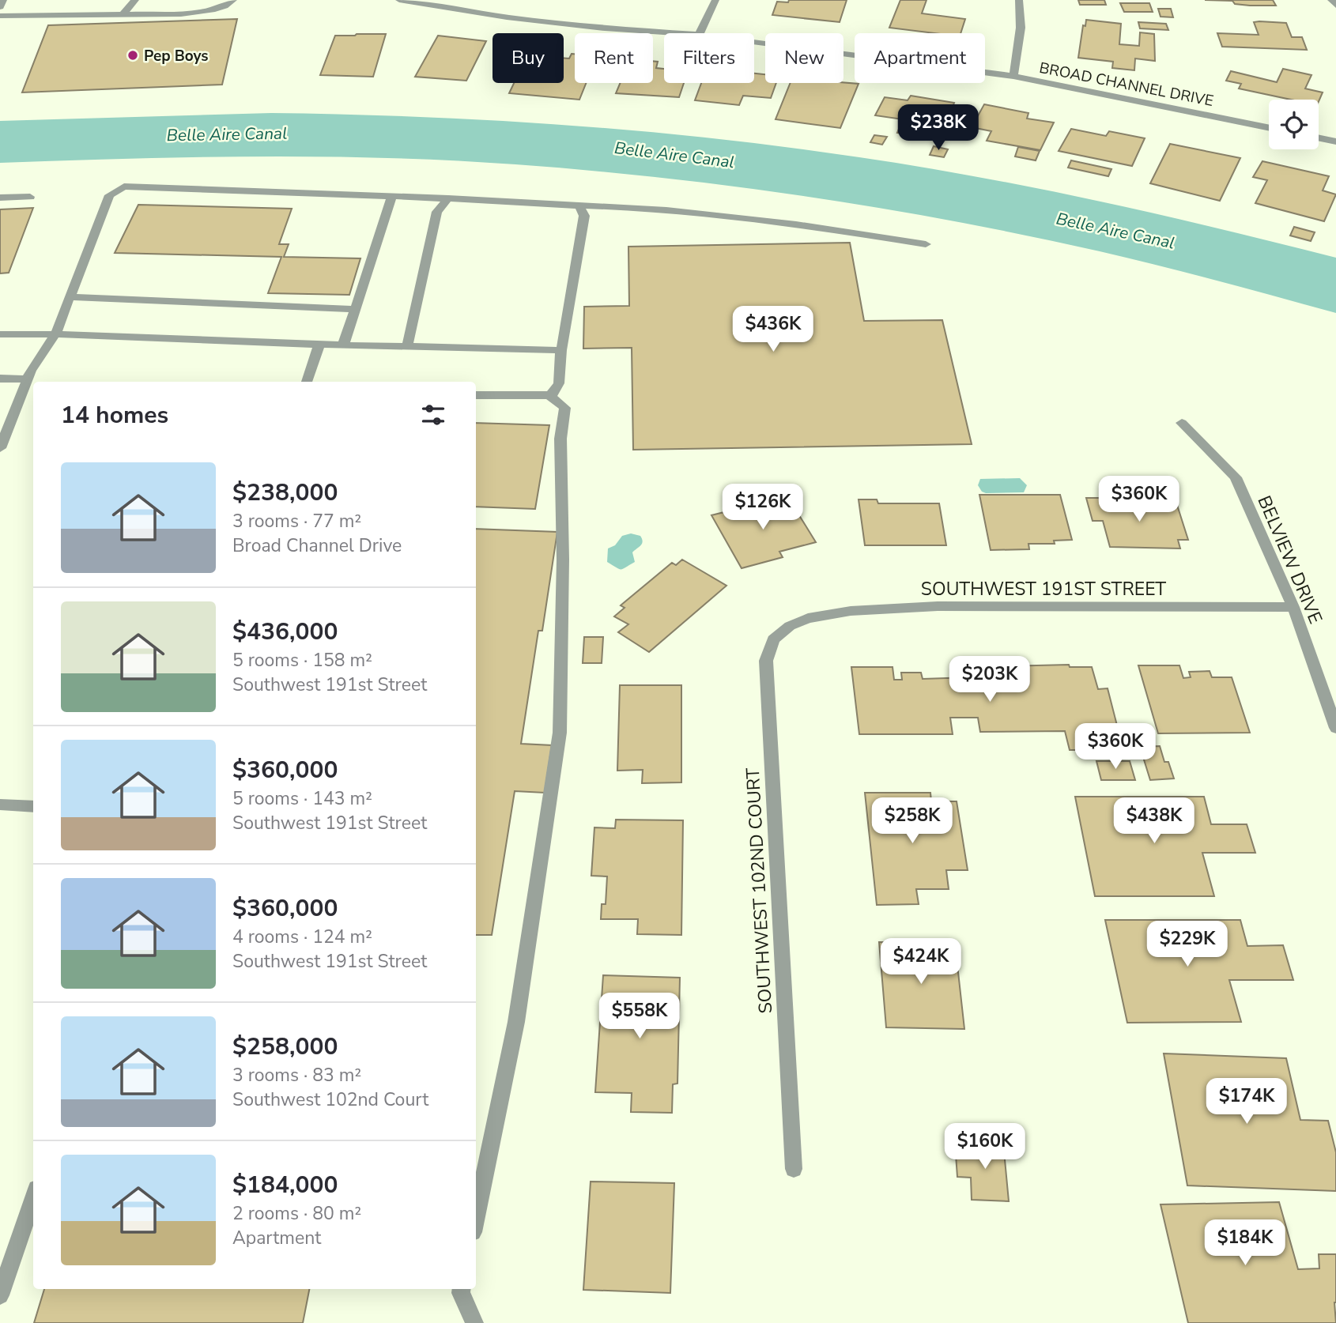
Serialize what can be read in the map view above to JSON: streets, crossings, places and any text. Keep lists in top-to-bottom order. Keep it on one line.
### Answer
{"streets":{"street":["BROAD CHANNEL DRIVE","BELVIEW DRIVE","SOUTHWEST 191ST STREET","SOUTHWEST 102ND COURT"]},"crossings":[["BELVIEW DRIVE","SOUTHWEST 191ST STREET"],["SOUTHWEST 191ST STREET","SOUTHWEST 102ND COURT"]],"water":["Belle Aire Canal"],"places":["Pep Boys"],"page":{"chip":["Buy","Rent","Filters","New","Apartment"],"price":["$238K","$436K","$360K","$126K","$203K","$360K","$258K","$438K","$229K","$424K","$558K","$174K","$160K","$184K"],"heading":"14 homes","list":[{"name":"$238,000","note":"3 rooms · 77 m² · Broad Channel Drive"},{"name":"$436,000","note":"5 rooms · 158 m² · Southwest 191st Street"},{"name":"$360,000","note":"5 rooms · 143 m² · Southwest 191st Street"},{"name":"$360,000","note":"4 rooms · 124 m² · Southwest 191st Street"},{"name":"$258,000","note":"3 rooms · 83 m² · Southwest 102nd Court"},{"name":"$184,000","note":"2 rooms · 80 m² · Apartment"}]}}
